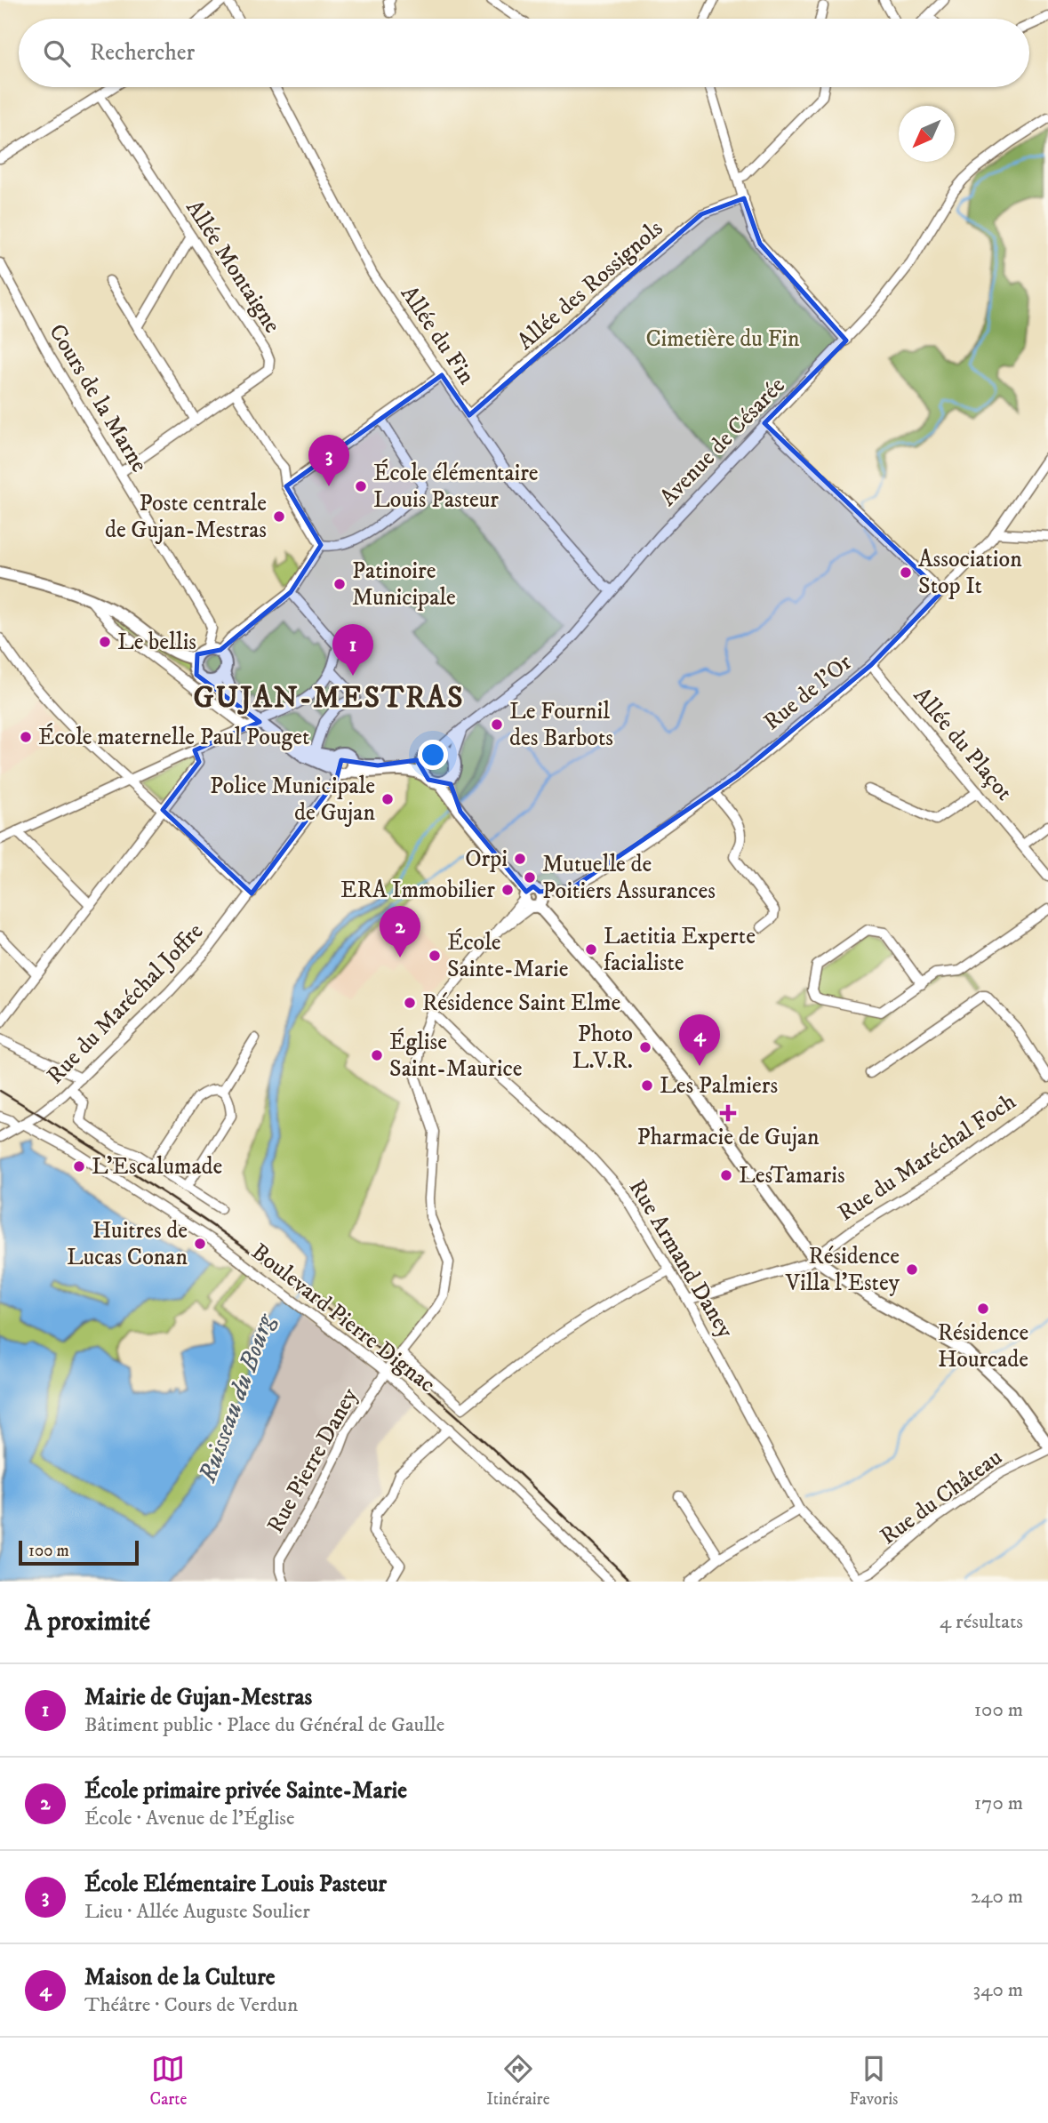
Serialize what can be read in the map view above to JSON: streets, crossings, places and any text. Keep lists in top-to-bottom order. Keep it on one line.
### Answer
{"streets":{"street":["Allée Montaigne","Allée des Rossignols","Allée du Fin","Cours de la Marne","Avenue de Césarée","Rue de l'Or","Allée du Plaçot","Rue du Maréchal Joffre","Rue du Maréchal Foch","Rue Armand Daney","Boulevard Pierre Dignac","Rue Pierre Daney","Rue du Château"]},"crossings":[["Allée Montaigne","Cours de la Marne"],["Allée des Rossignols","Allée du Fin"],["Allée du Fin","Avenue de Césarée"],["Rue de l'Or","Allée du Plaçot"],["Rue du Maréchal Joffre","Boulevard Pierre Dignac"],["Rue du Maréchal Foch","Rue Armand Daney"],["Rue Armand Daney","Rue Pierre Daney"],["Rue Armand Daney","Rue du Château"],["Boulevard Pierre Dignac","Rue Pierre Daney"]],"districts":["GUJAN-MESTRAS"],"water":["Ruisseau du Bourg"],"parks":["Cimetière du Fin"],"places":{"other":["École élémentaire Louis Pasteur","Poste centrale de Gujan-Mestras","Association Stop It","Patinoire Municipale","Le bellis","Le Fournil des Barbots","École maternelle Paul Pouget","Police Municipale de Gujan","Orpi","Mutuelle de Poitiers Assurances","ERA Immobilier","Laetitia Experte facialiste","École Sainte-Marie","Résidence Saint Elme","Photo L.V.R.","Église Saint-Maurice","Les Palmiers","L'Escalumade","LesTamaris","Huitres de Lucas Conan","Résidence Villa l'Estey","Résidence Hourcade"],"health":["Pharmacie de Gujan"]},"scale_bar":"100 m","north":"bottom left","page":{"search":"Rechercher","pins":["3","1","2","4"],"scale":"100 m","heading":["À proximité","4 résultats"],"list":[{"mark":"1","name":"Mairie de Gujan-Mestras","note":"Bâtiment public · Place du Général de Gaulle","value":"100 m"},{"mark":"2","name":"École primaire privée Sainte-Marie","note":"École · Avenue de l'Église","value":"170 m"},{"mark":"3","name":"École Elémentaire Louis Pasteur","note":"Lieu · Allée Auguste Soulier","value":"240 m"},{"mark":"4","name":"Maison de la Culture","note":"Théâtre · Cours de Verdun","value":"340 m"}],"nav":["Carte","Itinéraire","Favoris"]}}
